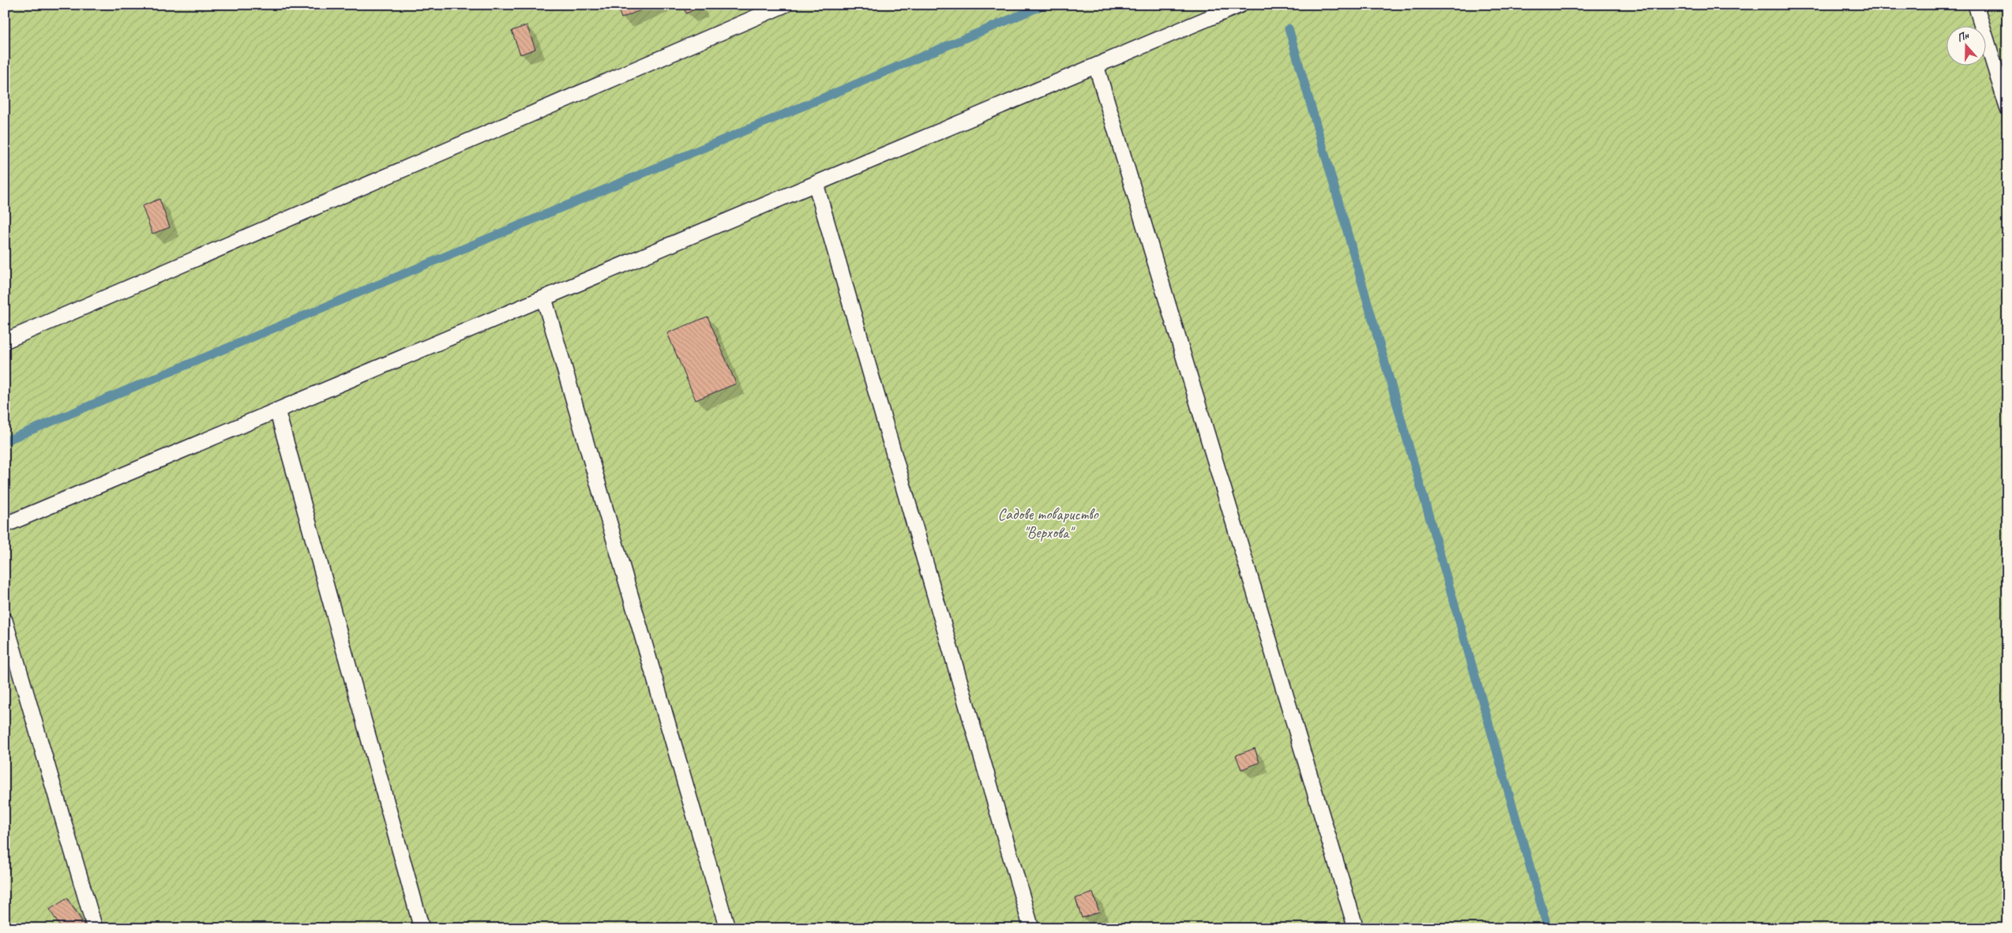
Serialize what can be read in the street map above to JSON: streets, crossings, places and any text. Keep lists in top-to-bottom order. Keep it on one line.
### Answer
{"parks":["Садове товариство \"Верхова\""],"north":"top"}
